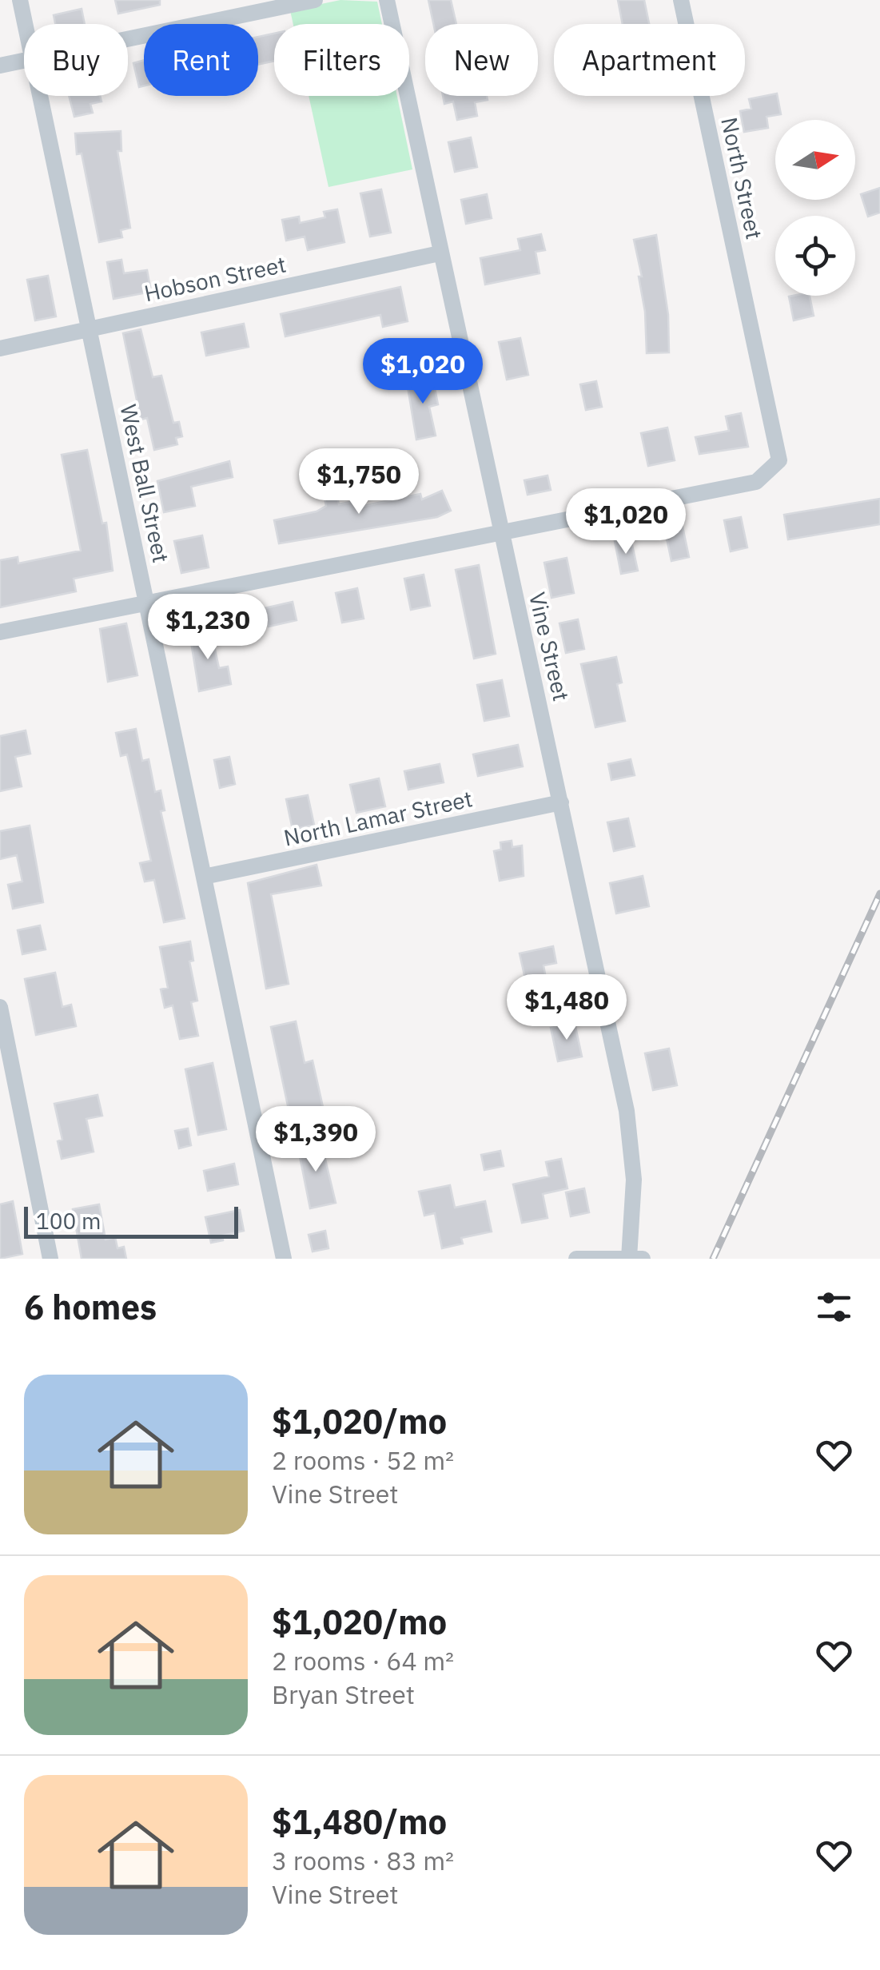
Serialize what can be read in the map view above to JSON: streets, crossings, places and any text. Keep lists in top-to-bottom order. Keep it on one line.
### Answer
{"streets":{"street":["North Street","Hobson Street","West Ball Street","Vine Street","North Lamar Street"]},"crossings":[["North Street","Vine Street"],["Hobson Street","West Ball Street"],["Hobson Street","Vine Street"],["West Ball Street","North Lamar Street"],["Vine Street","North Lamar Street"]],"scale_bar":"100 m","north":"right","page":{"chip":["Buy","Rent","Filters","New","Apartment"],"price":["$1,020","$1,750","$1,020","$1,230","$1,480","$1,390"],"scale":"100 m","heading":"6 homes","list":[{"name":"$1,020/mo","note":"2 rooms · 52 m² · Vine Street"},{"name":"$1,020/mo","note":"2 rooms · 64 m² · Bryan Street"},{"name":"$1,480/mo","note":"3 rooms · 83 m² · Vine Street"}]}}
